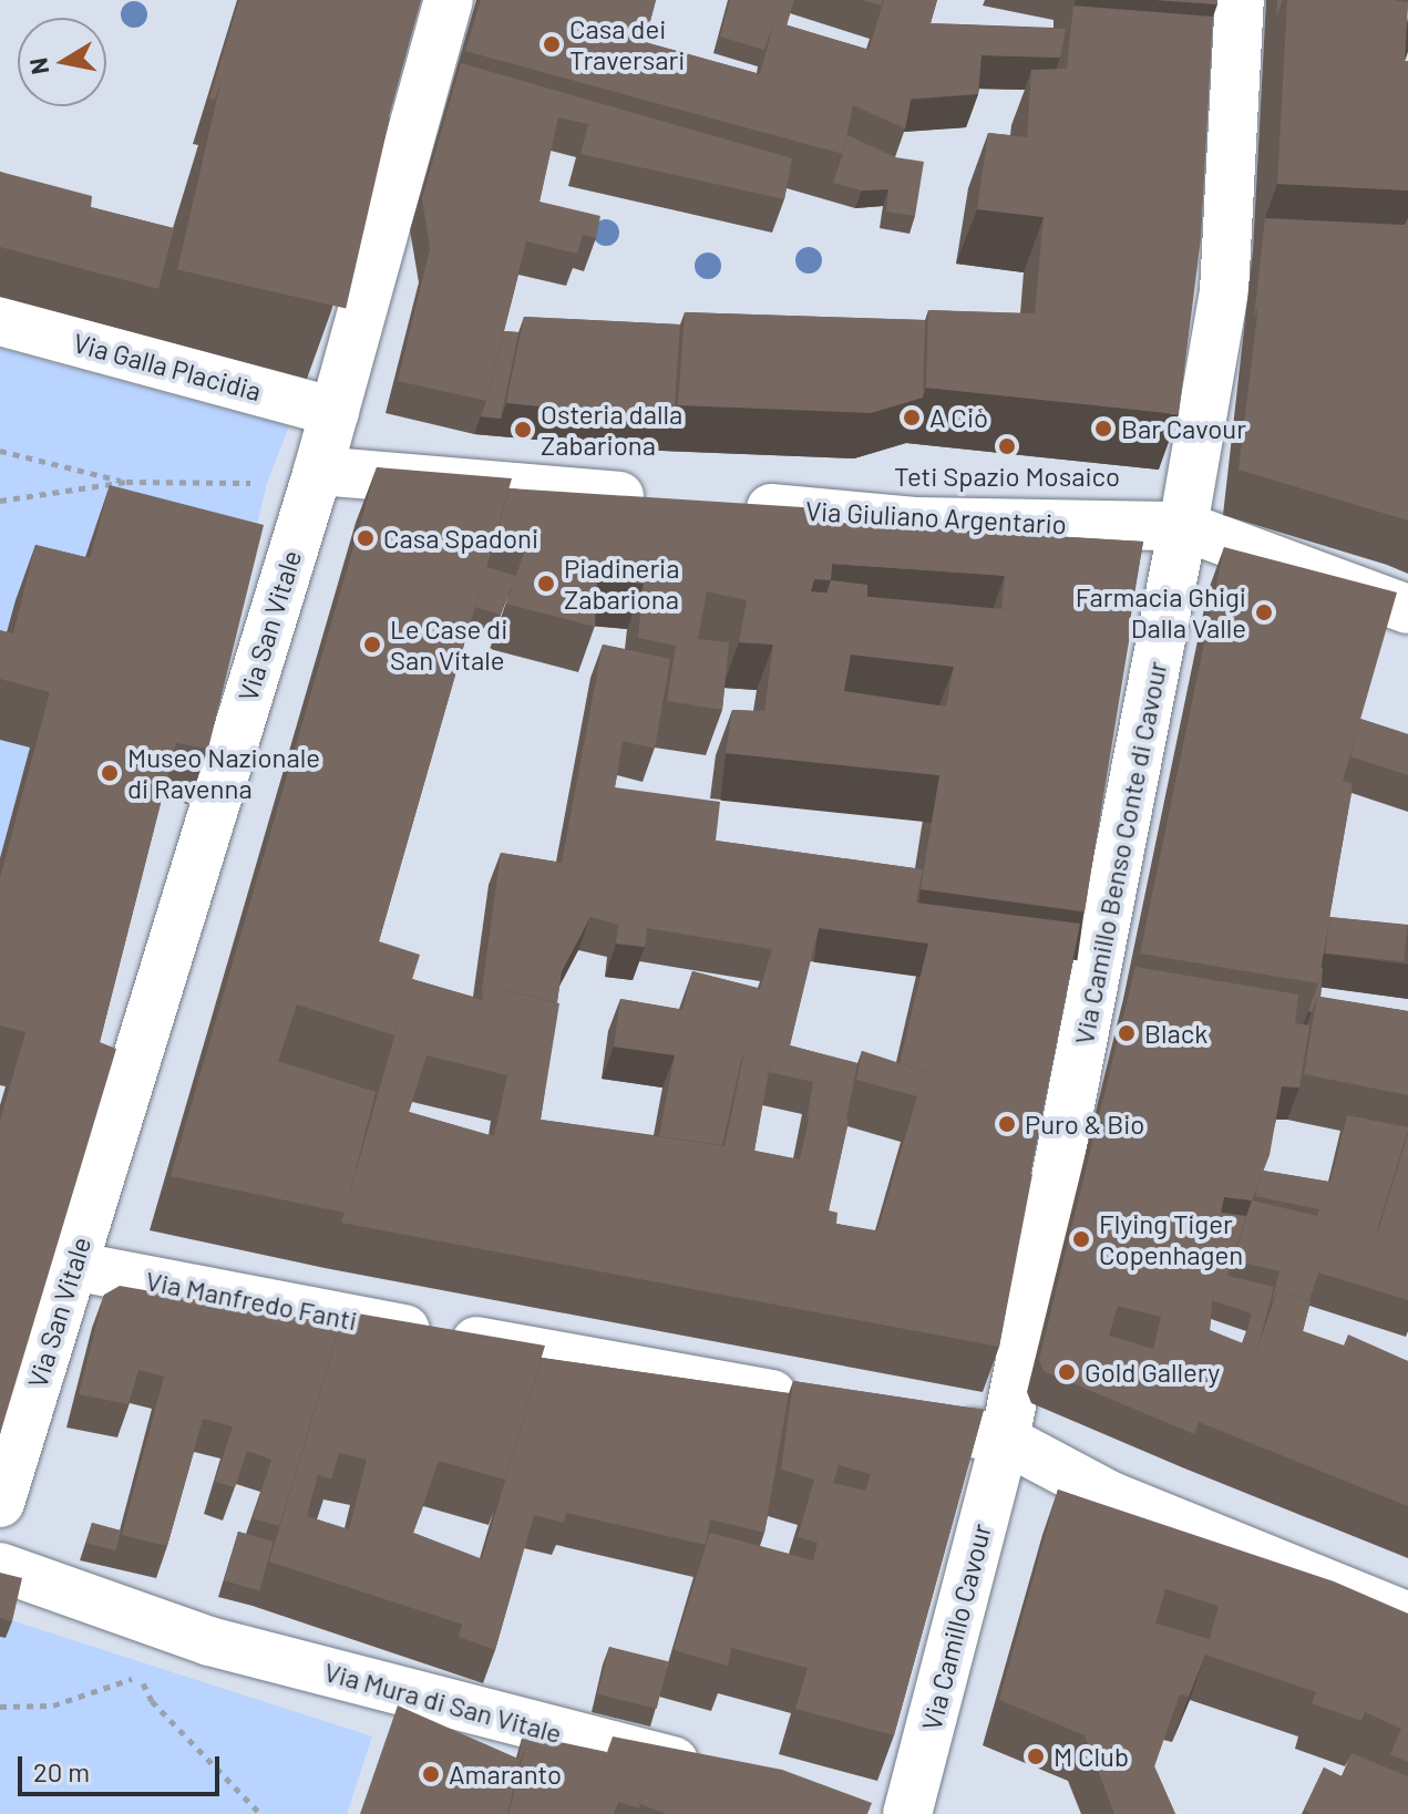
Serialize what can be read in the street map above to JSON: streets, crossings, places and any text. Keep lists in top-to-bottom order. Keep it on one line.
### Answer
{"streets":{"street":["Via Galla Placidia","Via Giuliano Argentario","Via San Vitale","Via Camillo Benso Conte di Cavour","Via Manfredo Fanti","Via Camillo Cavour","Via Mura di San Vitale"]},"crossings":[["Via Galla Placidia","Via San Vitale"],["Via Giuliano Argentario","Via Camillo Benso Conte di Cavour"],["Via San Vitale","Via Manfredo Fanti"],["Via Camillo Benso Conte di Cavour","Via Camillo Cavour"]],"places":["Casa dei Traversari","A Ciò","Bar Cavour","Osteria dalla Zabariona","Teti Spazio Mosaico","Casa Spadoni","Piadineria Zabariona","Farmacia Ghigi Dalla Valle","Le Case di San Vitale","Museo Nazionale di Ravenna","Black","Puro & Bio","Flying Tiger Copenhagen","Gold Gallery","M Club","Amaranto"],"scale_bar":"20 m","north":"left"}
